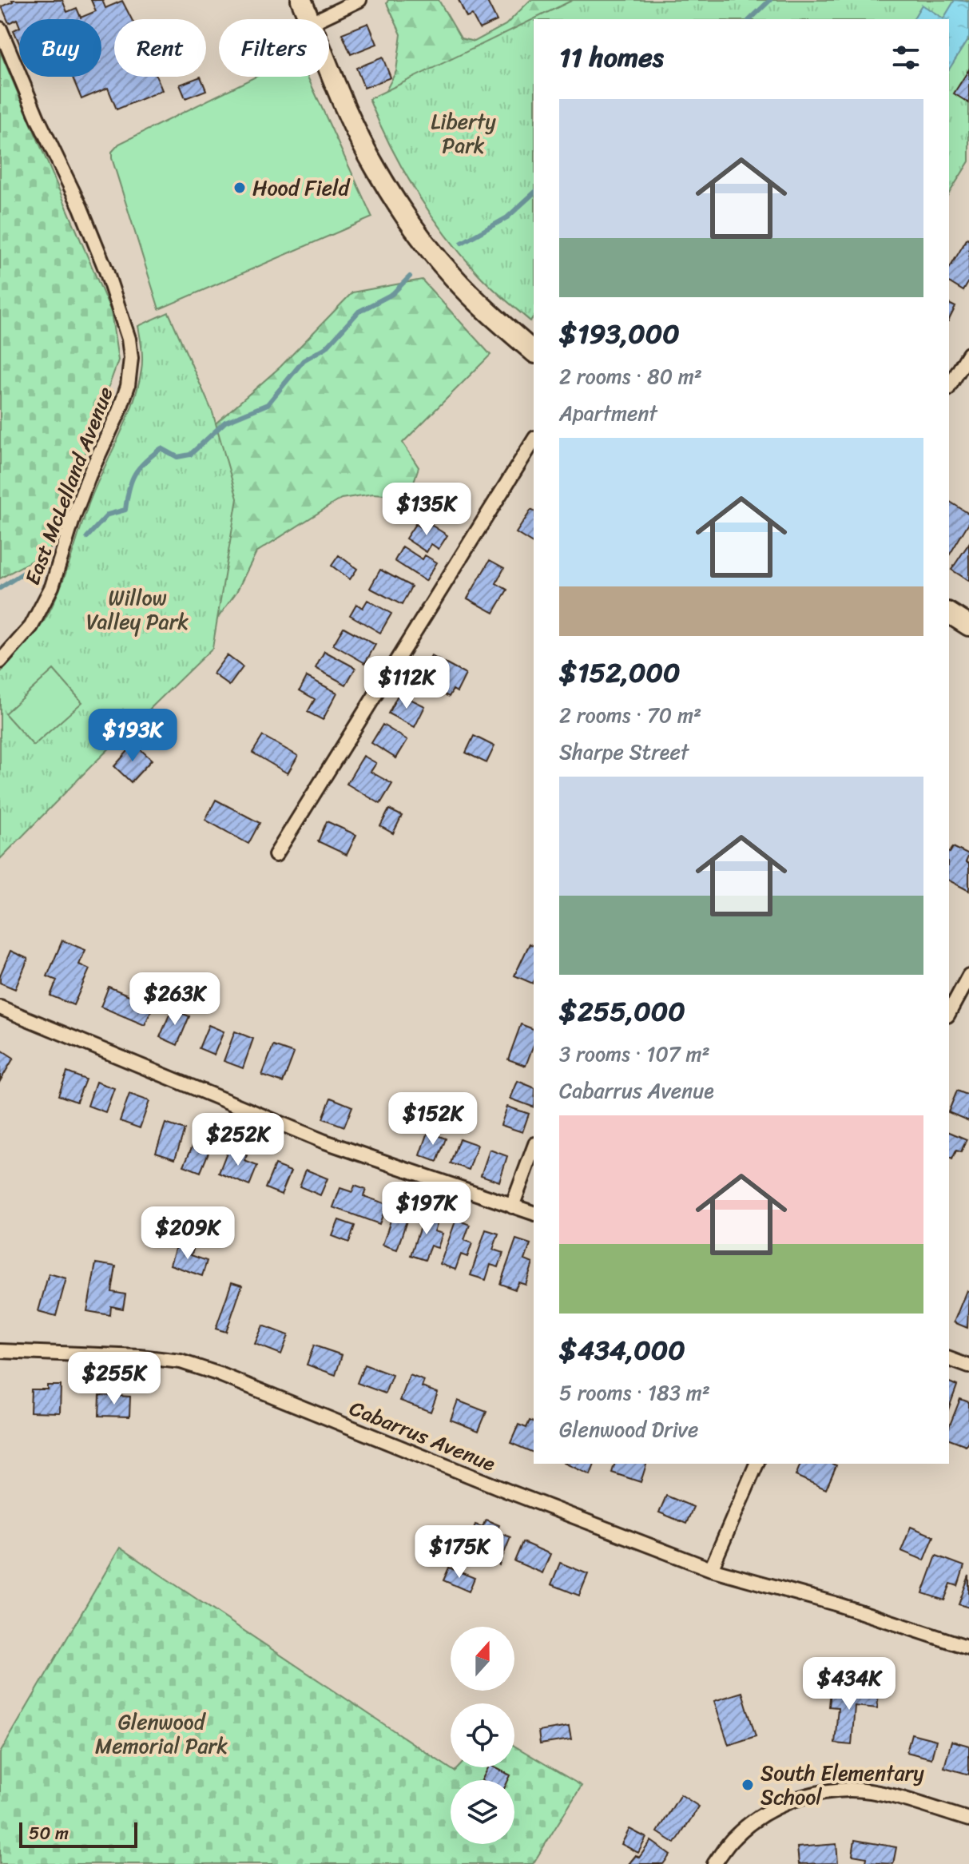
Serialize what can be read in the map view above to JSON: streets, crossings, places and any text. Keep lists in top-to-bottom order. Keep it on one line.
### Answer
{"streets":{"street":["East McLelland Avenue","Cabarrus Avenue"]},"parks":["Liberty Park","Willow Valley Park","Glenwood Memorial Park"],"places":["Hood Field","South Elementary School"],"scale_bar":"50 m","north":"top","page":{"chip":["Buy","Rent","Filters"],"heading":"11 homes","list":[{"name":"$193,000","note":"2 rooms · 80 m² · Apartment"},{"name":"$152,000","note":"2 rooms · 70 m² · Sharpe Street"},{"name":"$255,000","note":"3 rooms · 107 m² · Cabarrus Avenue"},{"name":"$434,000","note":"5 rooms · 183 m² · Glenwood Drive"}],"price":["$135K","$112K","$193K","$263K","$152K","$252K","$197K","$209K","$255K","$175K","$434K"],"scale":"50 m"}}
